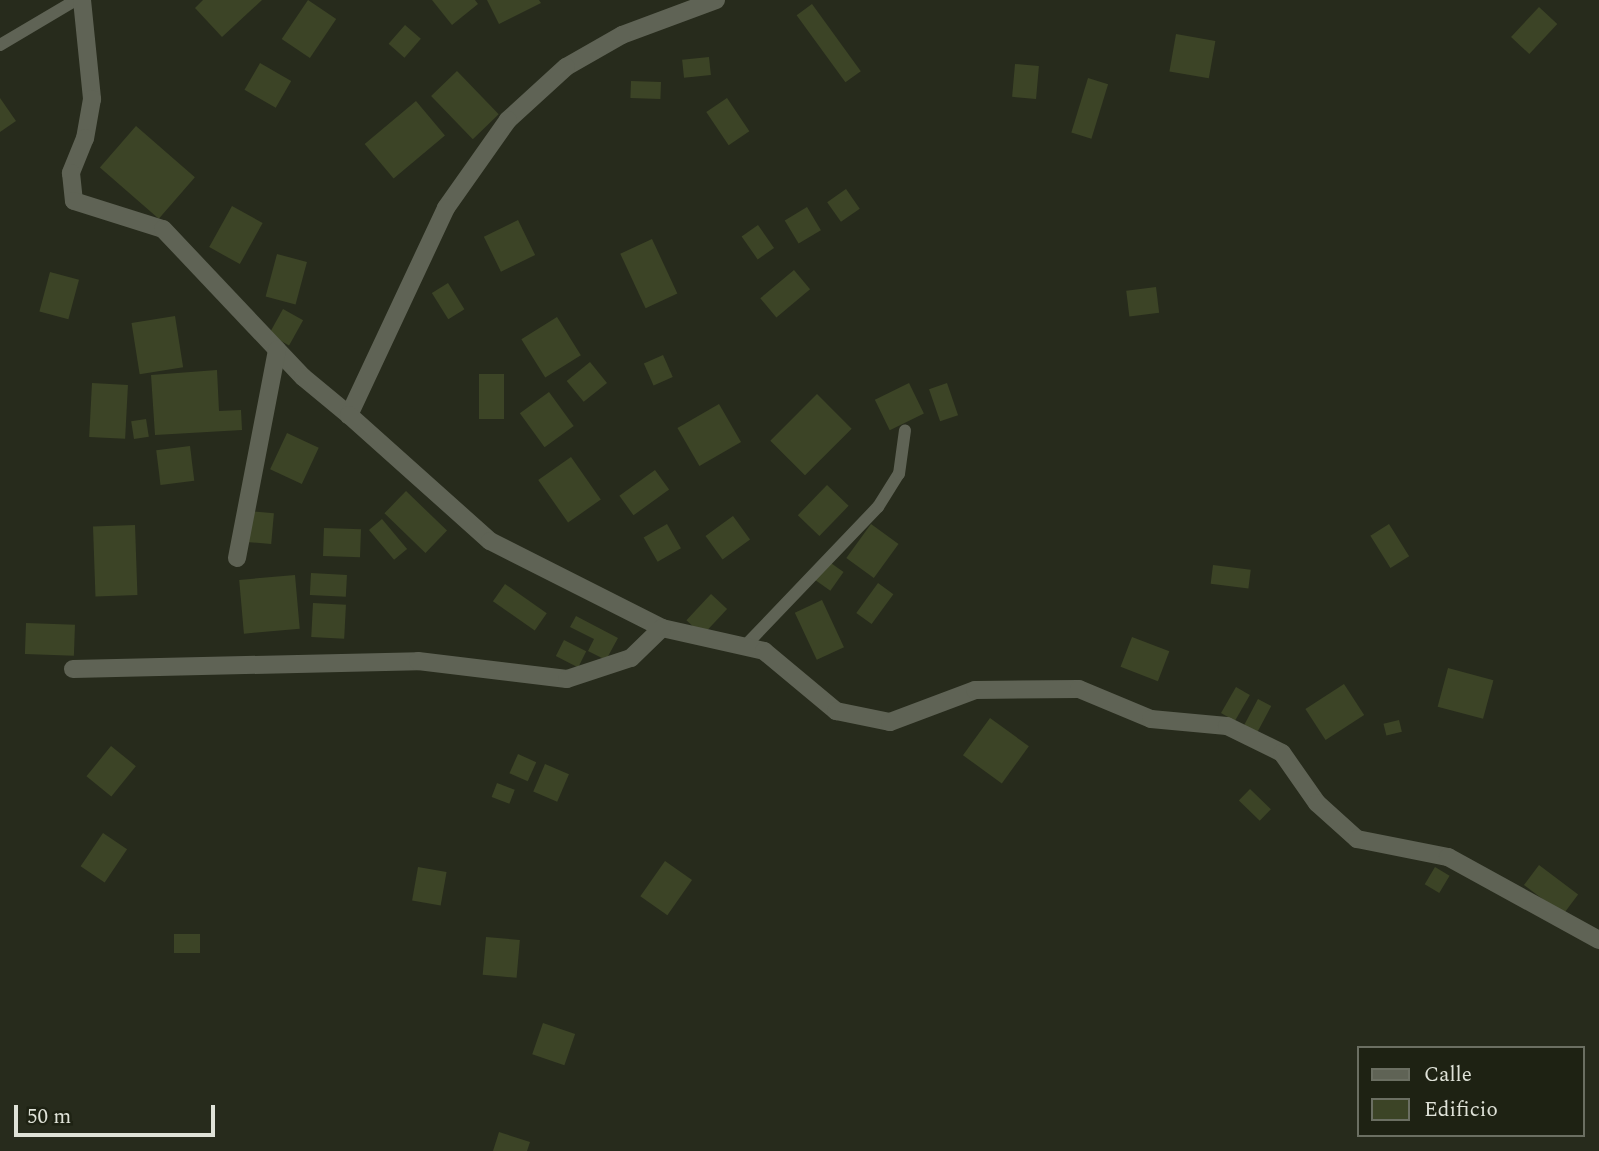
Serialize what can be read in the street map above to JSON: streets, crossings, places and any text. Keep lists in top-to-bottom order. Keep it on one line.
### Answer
{"legend":["Calle","Edificio"],"scale_bar":"50 m"}
